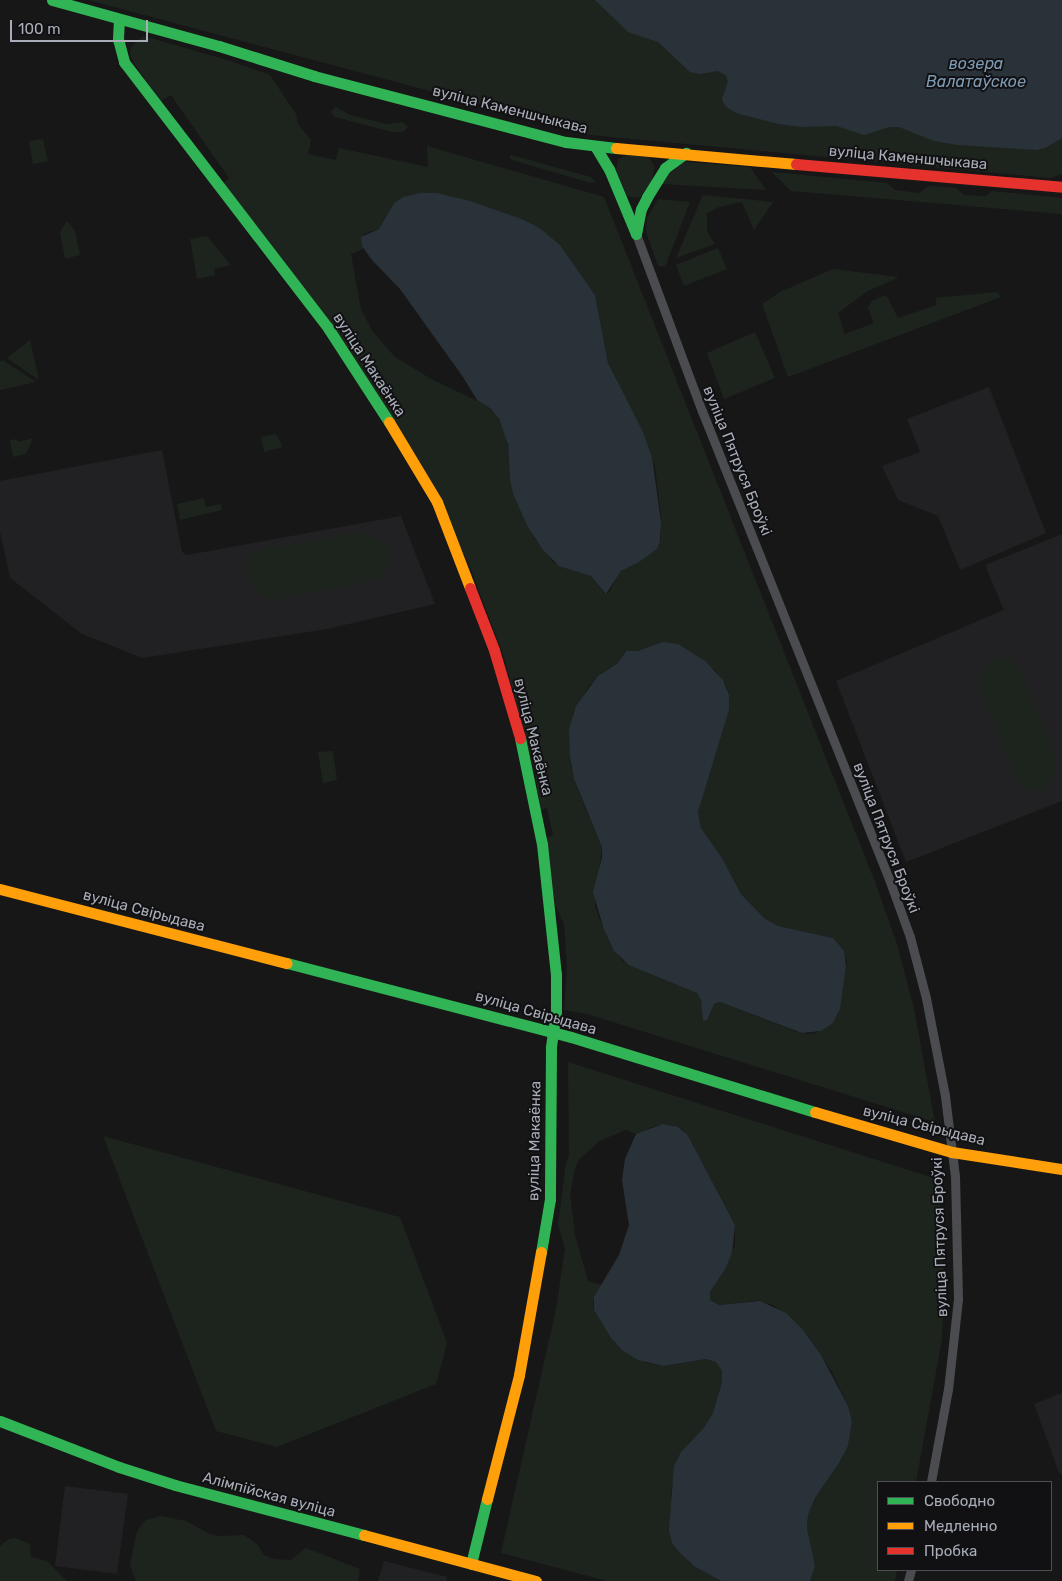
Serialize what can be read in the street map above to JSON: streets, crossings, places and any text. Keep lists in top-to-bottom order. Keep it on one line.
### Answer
{"streets":{"street":["вуліца Каменшчыкава","вуліца Макаёнка","вуліца Пятруся Броўкі","вуліца Свірыдава","Алімпійская вуліца"]},"crossings":[["вуліца Каменшчыкава","вуліца Макаёнка"],["вуліца Макаёнка","вуліца Свірыдава"],["вуліца Макаёнка","Алімпійская вуліца"],["вуліца Пятруся Броўкі","вуліца Свірыдава"]],"water":["возера Валатаўское"],"legend":["Свободно","Медленно","Пробка"],"scale_bar":"100 m"}
